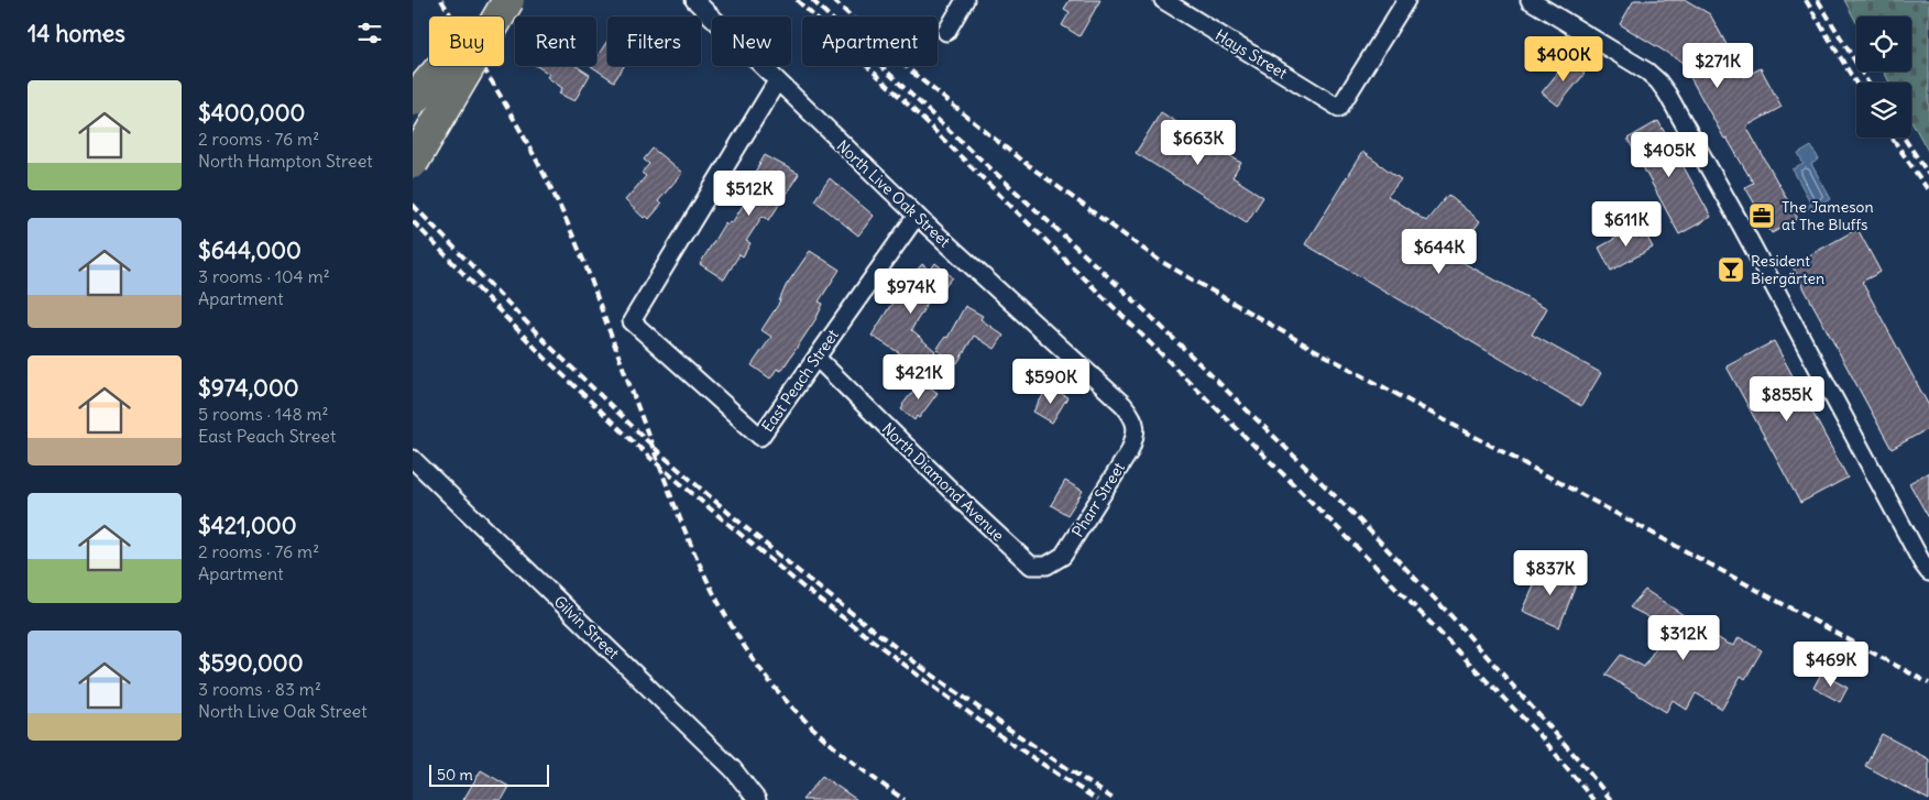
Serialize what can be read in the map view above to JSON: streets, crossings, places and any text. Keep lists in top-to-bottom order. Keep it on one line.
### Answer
{"streets":{"street":["Hays Street","North Live Oak Street","East Peach Street","North Diamond Avenue","Pharr Street","Gilvin Street"]},"crossings":[["North Live Oak Street","East Peach Street"],["North Live Oak Street","Pharr Street"],["East Peach Street","North Diamond Avenue"],["North Diamond Avenue","Pharr Street"]],"places":{"office":["The Jameson at The Bluffs"],"bar":["Resident Biergärten"]},"scale_bar":"50 m","page":{"heading":"14 homes","chip":["Buy","Rent","Filters","New","Apartment"],"price":["$400K","$271K","$663K","$405K","$512K","$611K","$644K","$974K","$421K","$590K","$855K","$837K","$312K","$469K"],"list":[{"name":"$400,000","note":"2 rooms · 76 m² · North Hampton Street"},{"name":"$644,000","note":"3 rooms · 104 m² · Apartment"},{"name":"$974,000","note":"5 rooms · 148 m² · East Peach Street"},{"name":"$421,000","note":"2 rooms · 76 m² · Apartment"},{"name":"$590,000","note":"3 rooms · 83 m² · North Live Oak Street"}],"scale":"50 m"}}
